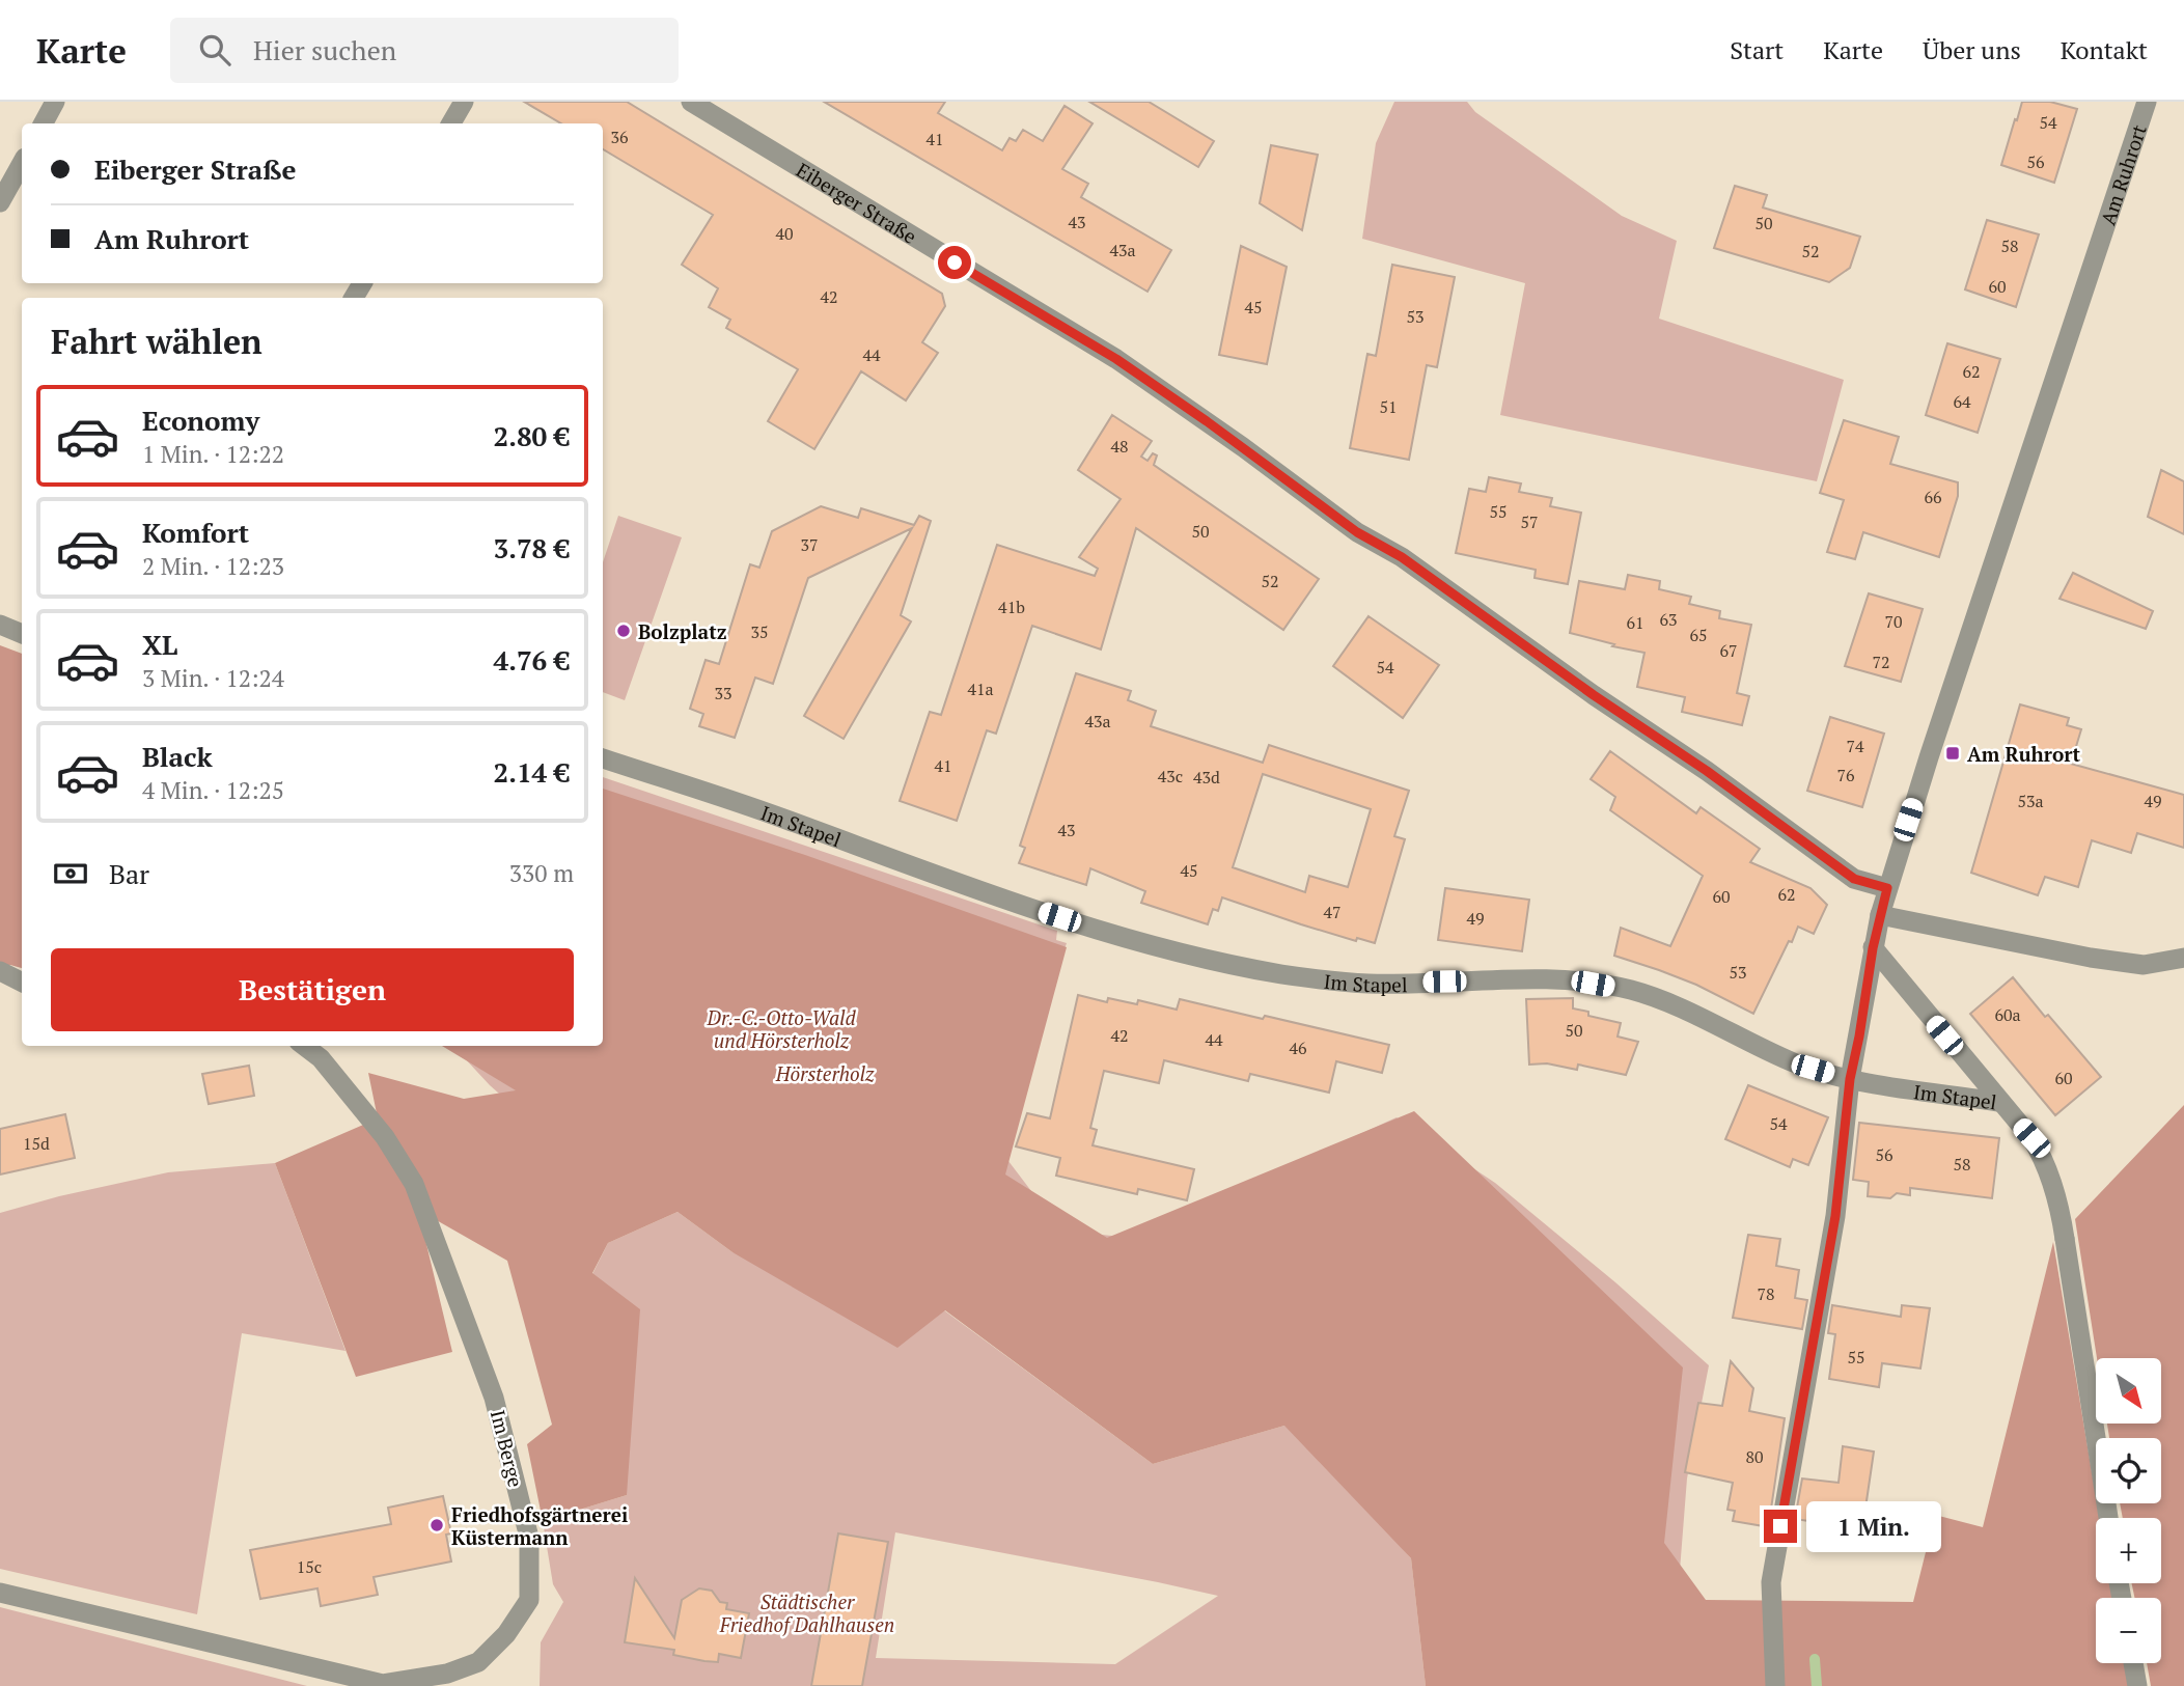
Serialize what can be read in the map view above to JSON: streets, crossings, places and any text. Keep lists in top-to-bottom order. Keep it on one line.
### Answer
{"streets":{"street":["Am Ruhrort","Eiberger Straße","Im Stapel","Im Berge"]},"crossings":[["Am Ruhrort","Eiberger Straße"],["Am Ruhrort","Im Stapel"]],"parks":["Dr.-C.-Otto-Wald und Hörsterholz","Hörsterholz","Städtischer Friedhof Dahlhausen"],"places":{"other":["Bolzplatz","Friedhofsgärtnerei Küstermann"],"transit":["Am Ruhrort"]},"house_numbers":["54","36","41","56","43","50","40","58","43a","52","60","42","45","53","44","62","64","51","48","66","55","57","50","37","52","41b","63","70","61","35","65","67","72","54","41a","33","43a","74","41","76","43c","43d","53a","49","43","45","62","60","47","49","53","60a","50","42","44","46","60","54","15d","56","58","78","55","80","15c"],"north":"bottom right","page":{"header":"Karte","search":"Hier suchen","nav":["Start","Karte","Über uns","Kontakt"],"banner":["Eiberger Straße","Am Ruhrort"],"heading":"Fahrt wählen","list":[{"name":"Economy","note":"1 Min. · 12:22","value":"2.80 €"},{"name":"Komfort","note":"2 Min. · 12:23","value":"3.78 €"},{"name":"XL","note":"3 Min. · 12:24","value":"4.76 €"},{"name":"Black","note":"4 Min. · 12:25","value":"2.14 €"}],"pay":["Bar","330 m"],"buttons":"Bestätigen","map_buttons":["+","−"],"bubble":"1 Min."}}
